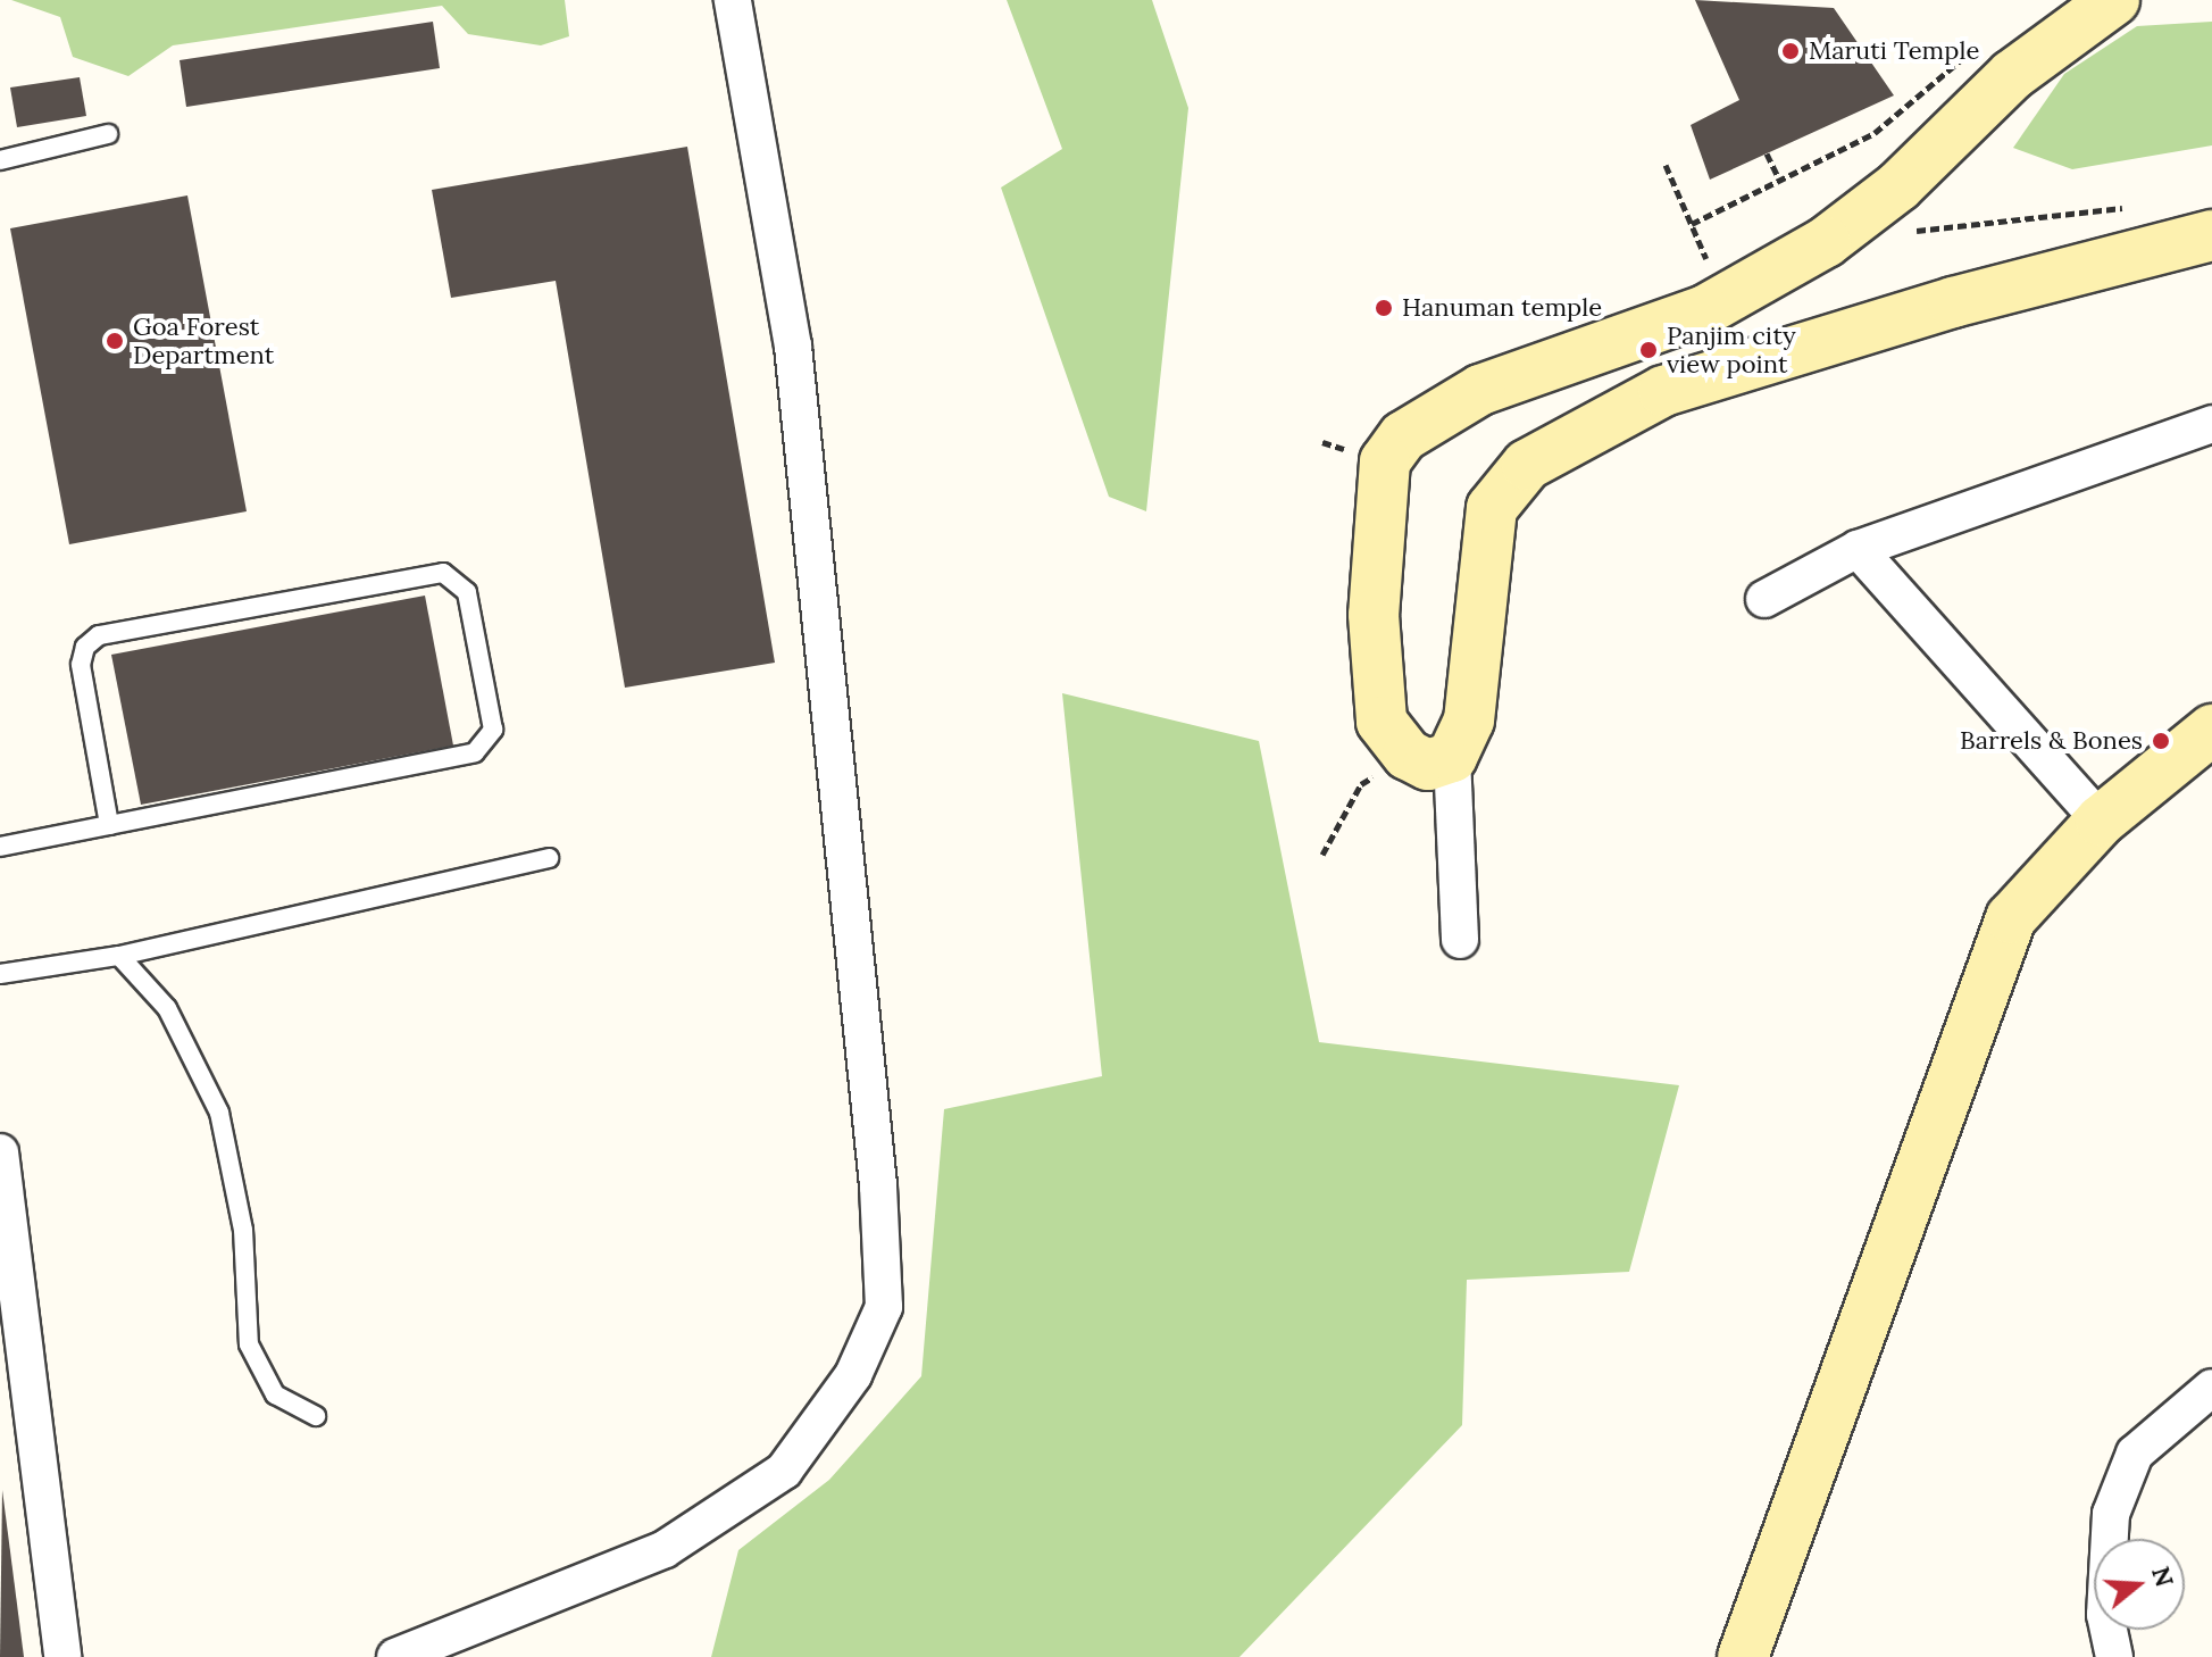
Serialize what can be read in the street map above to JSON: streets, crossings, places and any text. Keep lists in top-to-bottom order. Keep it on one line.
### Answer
{"places":["Maruti Temple","Hanuman temple","Goa Forest Department","Panjim city view point","Barrels & Bones"],"north":"right"}
